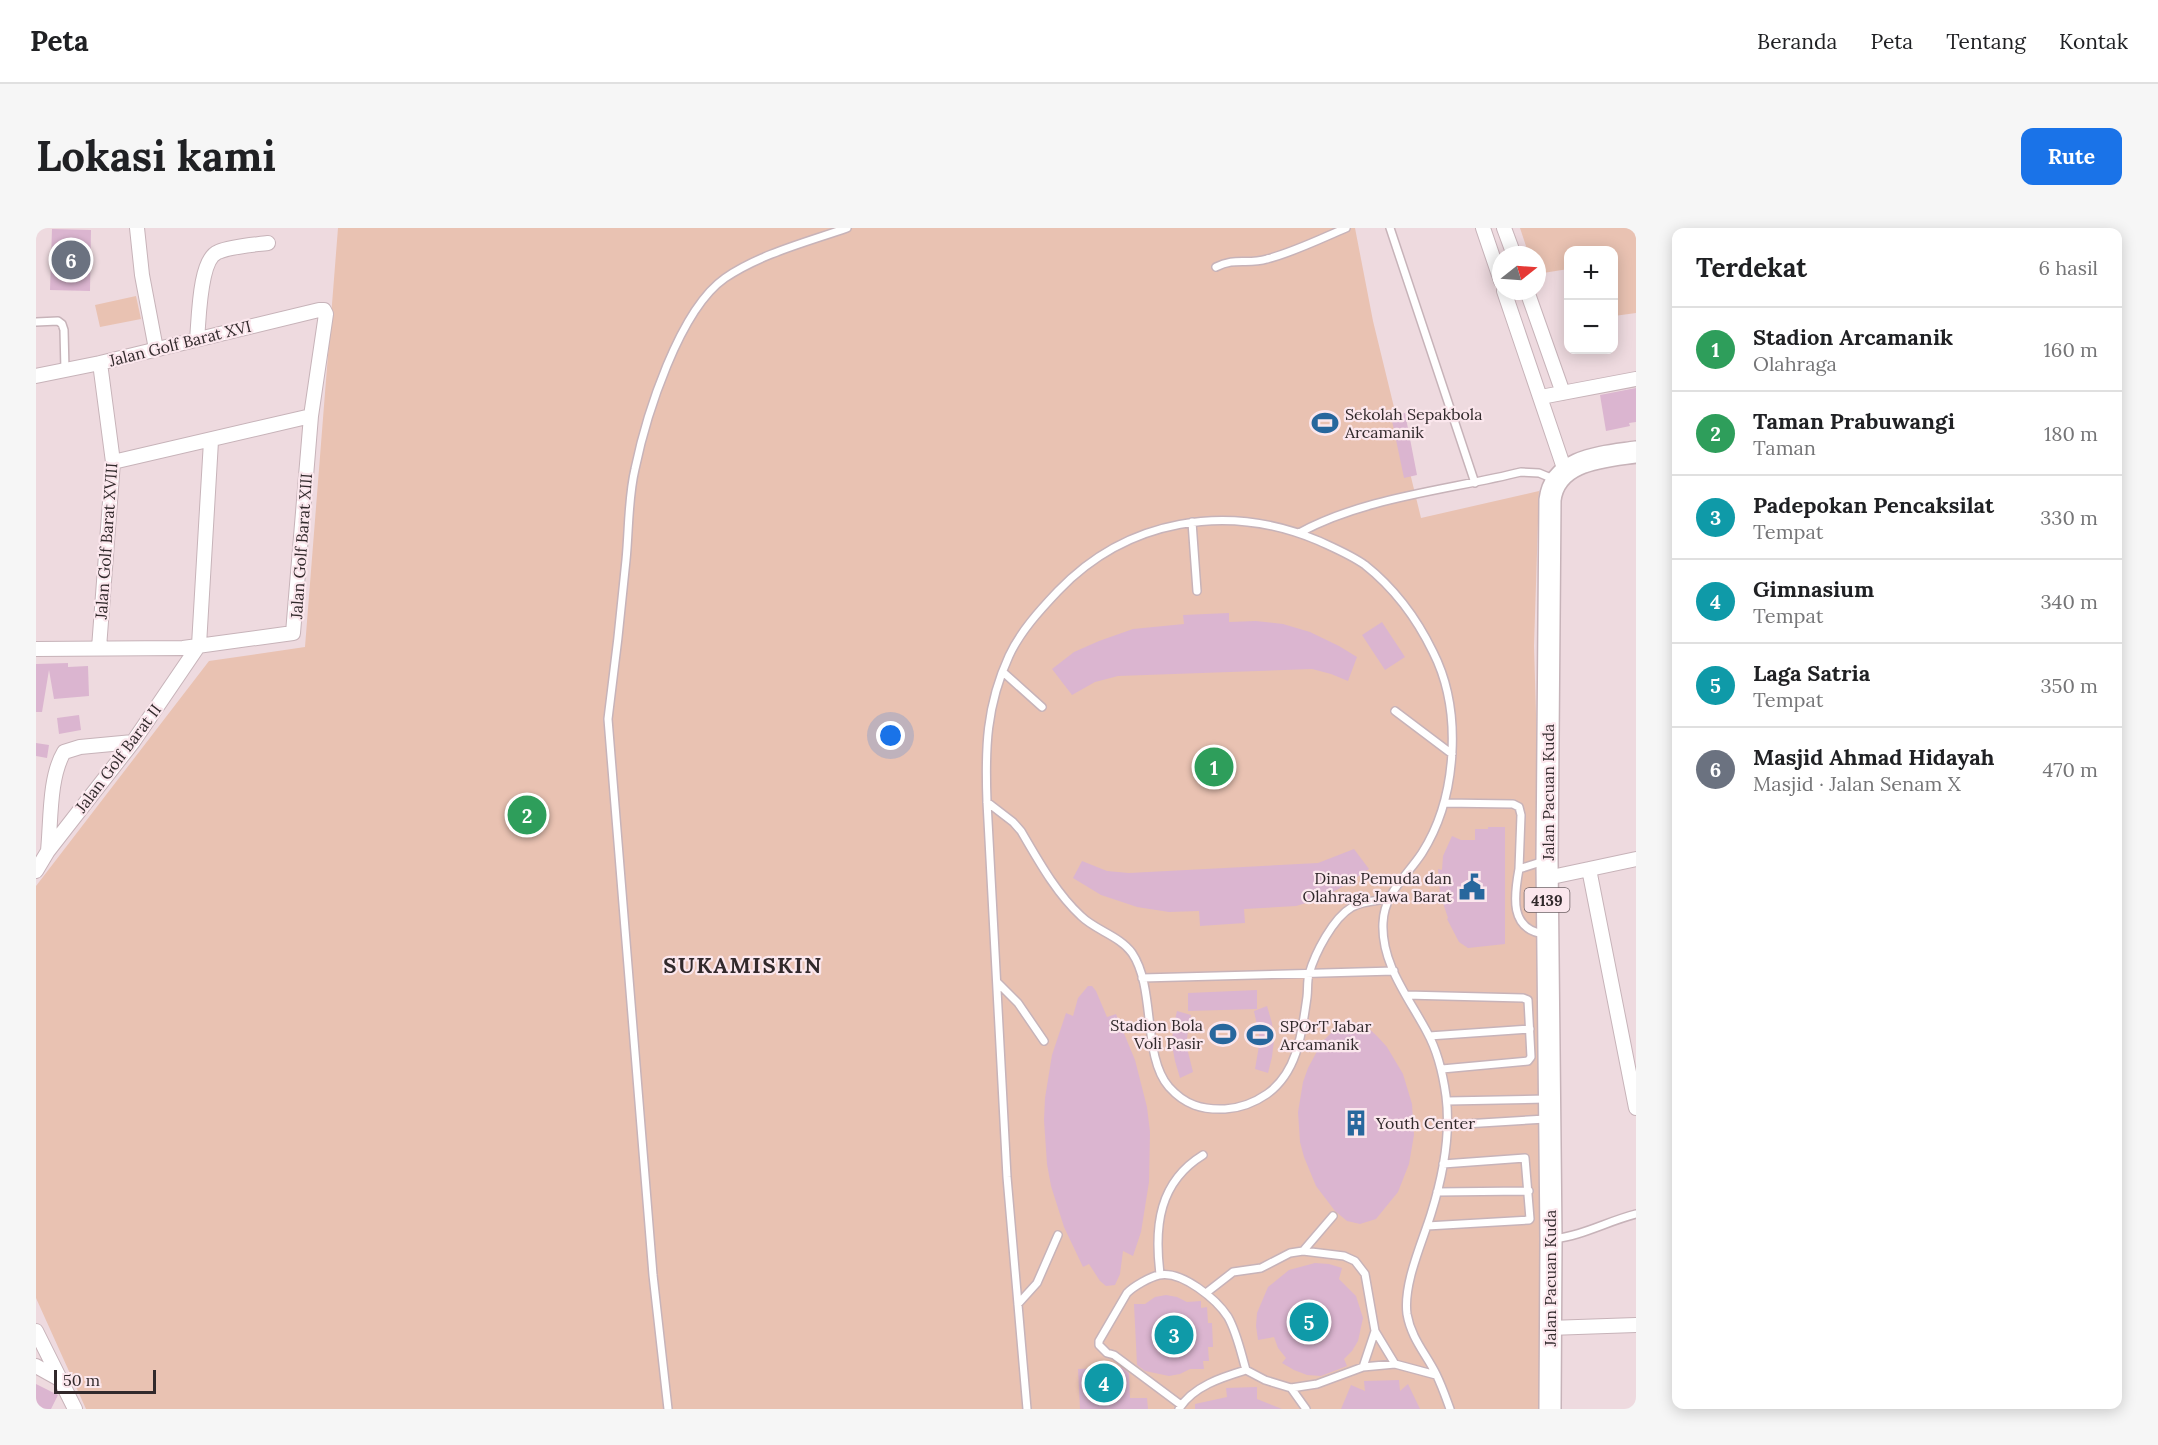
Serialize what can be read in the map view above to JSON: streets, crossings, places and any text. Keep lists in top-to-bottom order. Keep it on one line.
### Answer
{"streets":{"main road":["Jalan Pacuan Kuda","4139"],"street":["Jalan Golf Barat XVI","Jalan Golf Barat XVIII","Jalan Golf Barat XIII","Jalan Golf Barat II"]},"crossings":[["Jalan Golf Barat XVI","Jalan Golf Barat XVIII"],["Jalan Golf Barat XVI","Jalan Golf Barat XIII"],["Jalan Golf Barat XVIII","Jalan Golf Barat XIII"],["Jalan Golf Barat XIII","Jalan Golf Barat II"]],"districts":["SUKAMISKIN"],"places":{"sports":["Sekolah Sepakbola Arcamanik","Stadion Bola Voli Pasir","SPOrT Jabar Arcamanik"],"public building":["Dinas Pemuda dan Olahraga Jawa Barat"],"building":["Youth Center"]},"scale_bar":"50 m","north":"right","page":{"header":"Peta","nav":["Beranda","Peta","Tentang","Kontak"],"buttons":"Rute","title":"Lokasi kami","heading":["Terdekat","6 hasil"],"pins":["6","1","2","5","3","4"],"map_buttons":["+","−"],"list":[{"mark":"1","name":"Stadion Arcamanik","note":"Olahraga","value":"160 m"},{"mark":"2","name":"Taman Prabuwangi","note":"Taman","value":"180 m"},{"mark":"3","name":"Padepokan Pencaksilat","note":"Tempat","value":"330 m"},{"mark":"4","name":"Gimnasium","note":"Tempat","value":"340 m"},{"mark":"5","name":"Laga Satria","note":"Tempat","value":"350 m"},{"mark":"6","name":"Masjid Ahmad Hidayah","note":"Masjid · Jalan Senam X","value":"470 m"}],"scale":"50 m"}}
